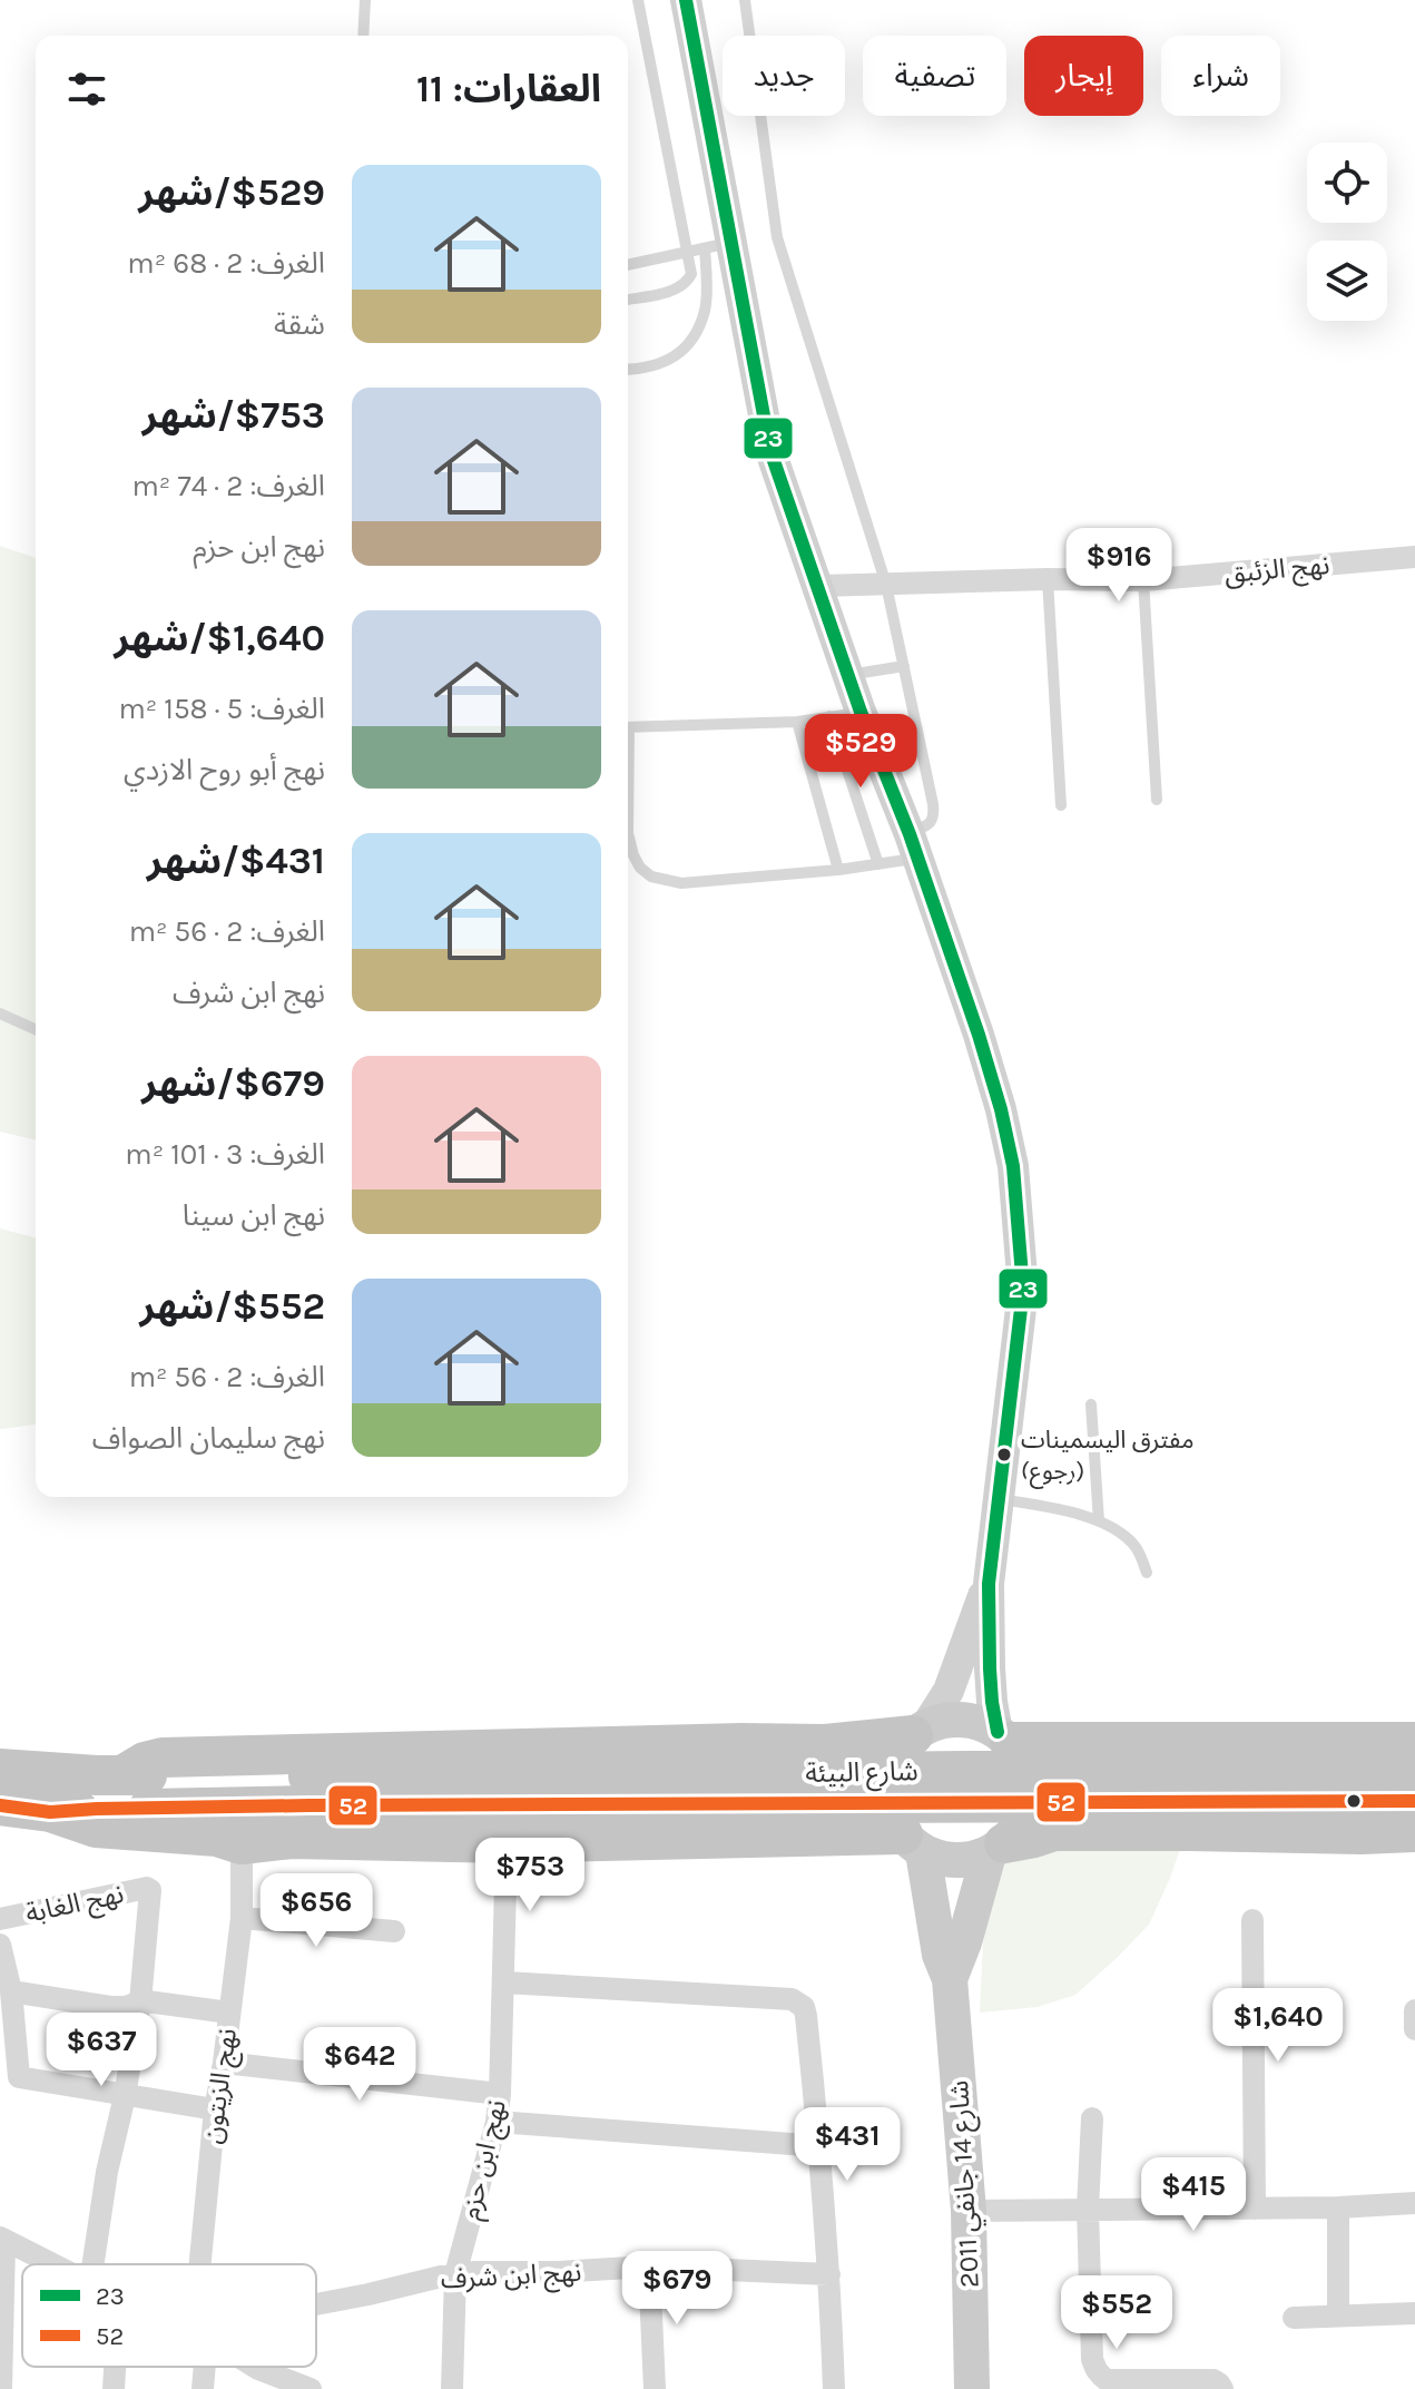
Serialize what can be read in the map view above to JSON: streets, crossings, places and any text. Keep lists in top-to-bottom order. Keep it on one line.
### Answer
{"streets":{"highway":["شارع البيئة"],"main road":["شارع 14 جانفي 2011"],"street":["نهج الزئبق","نهج الغابة","نهج الزيتون","نهج ابن حزم","نهج ابن شرف"]},"crossings":[["نهج ابن حزم","نهج ابن شرف"]],"places":["مفترق اليسمينات (رجوع)"],"lines":["transit line 23","transit line 52"],"legend":["23","52"],"page":{"chip":["شراء","إيجار","تصفية","جديد"],"heading":"العقارات: 11","list":[{"name":"$529/شهر","note":"الغرف: 2 · 68 m² · شقة"},{"name":"$753/شهر","note":"الغرف: 2 · 74 m² · نهج ابن حزم"},{"name":"$1,640/شهر","note":"الغرف: 5 · 158 m² · نهج أبو روح الازدي"},{"name":"$431/شهر","note":"الغرف: 2 · 56 m² · نهج ابن شرف"},{"name":"$679/شهر","note":"الغرف: 3 · 101 m² · نهج ابن سينا"},{"name":"$552/شهر","note":"الغرف: 2 · 56 m² · نهج سليمان الصواف"}],"price":["$916","$529","$753","$656","$1,640","$637","$642","$431","$415","$679","$552"]}}
